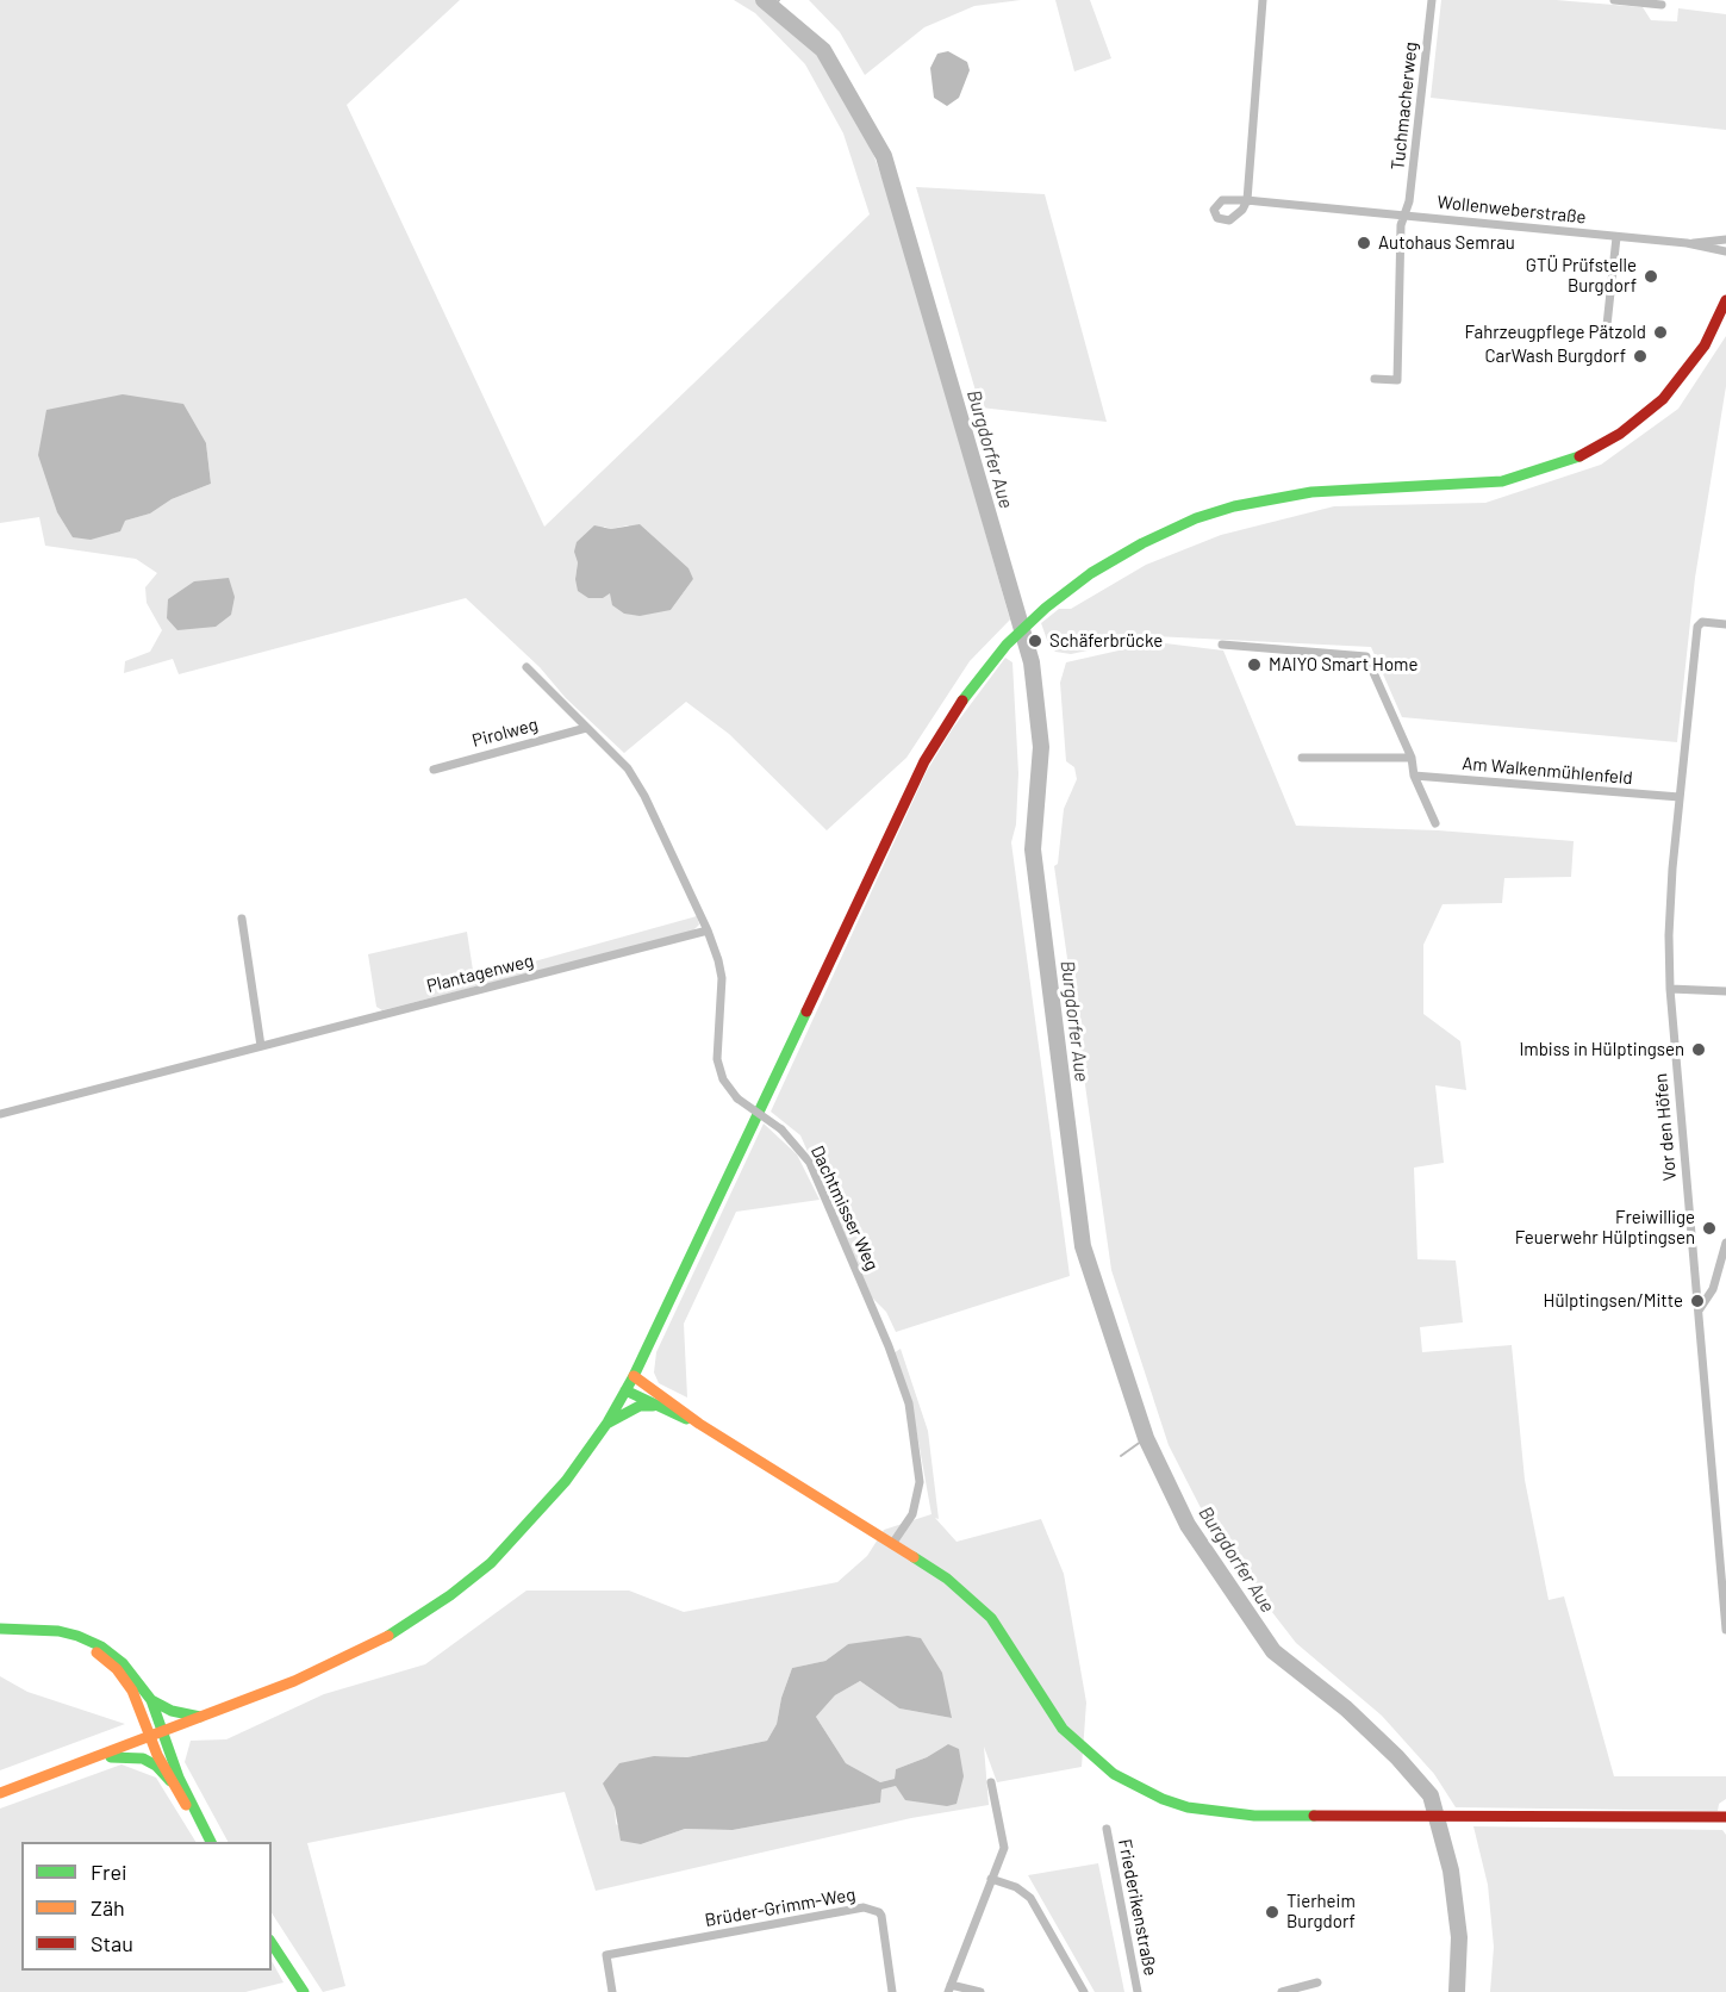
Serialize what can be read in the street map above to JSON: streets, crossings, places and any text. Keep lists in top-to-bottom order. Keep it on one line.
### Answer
{"streets":{"street":["Tuchmacherweg","Wollenweberstraße","Pirolweg","Am Walkenmühlenfeld","Plantagenweg","Vor den Höfen","Dachtmisser Weg","Brüder-Grimm-Weg","Friederikenstraße"]},"crossings":[["Tuchmacherweg","Wollenweberstraße"],["Pirolweg","Dachtmisser Weg"],["Am Walkenmühlenfeld","Vor den Höfen"],["Plantagenweg","Dachtmisser Weg"]],"water":["Burgdorfer Aue"],"places":["Autohaus Semrau","GTÜ Prüfstelle Burgdorf","Fahrzeugpflege Pätzold","CarWash Burgdorf","Schäferbrücke","MAIYO Smart Home","Imbiss in Hülptingsen","Freiwillige Feuerwehr Hülptingsen","Hülptingsen/Mitte","Tierheim Burgdorf"],"legend":["Frei","Zäh","Stau"]}
